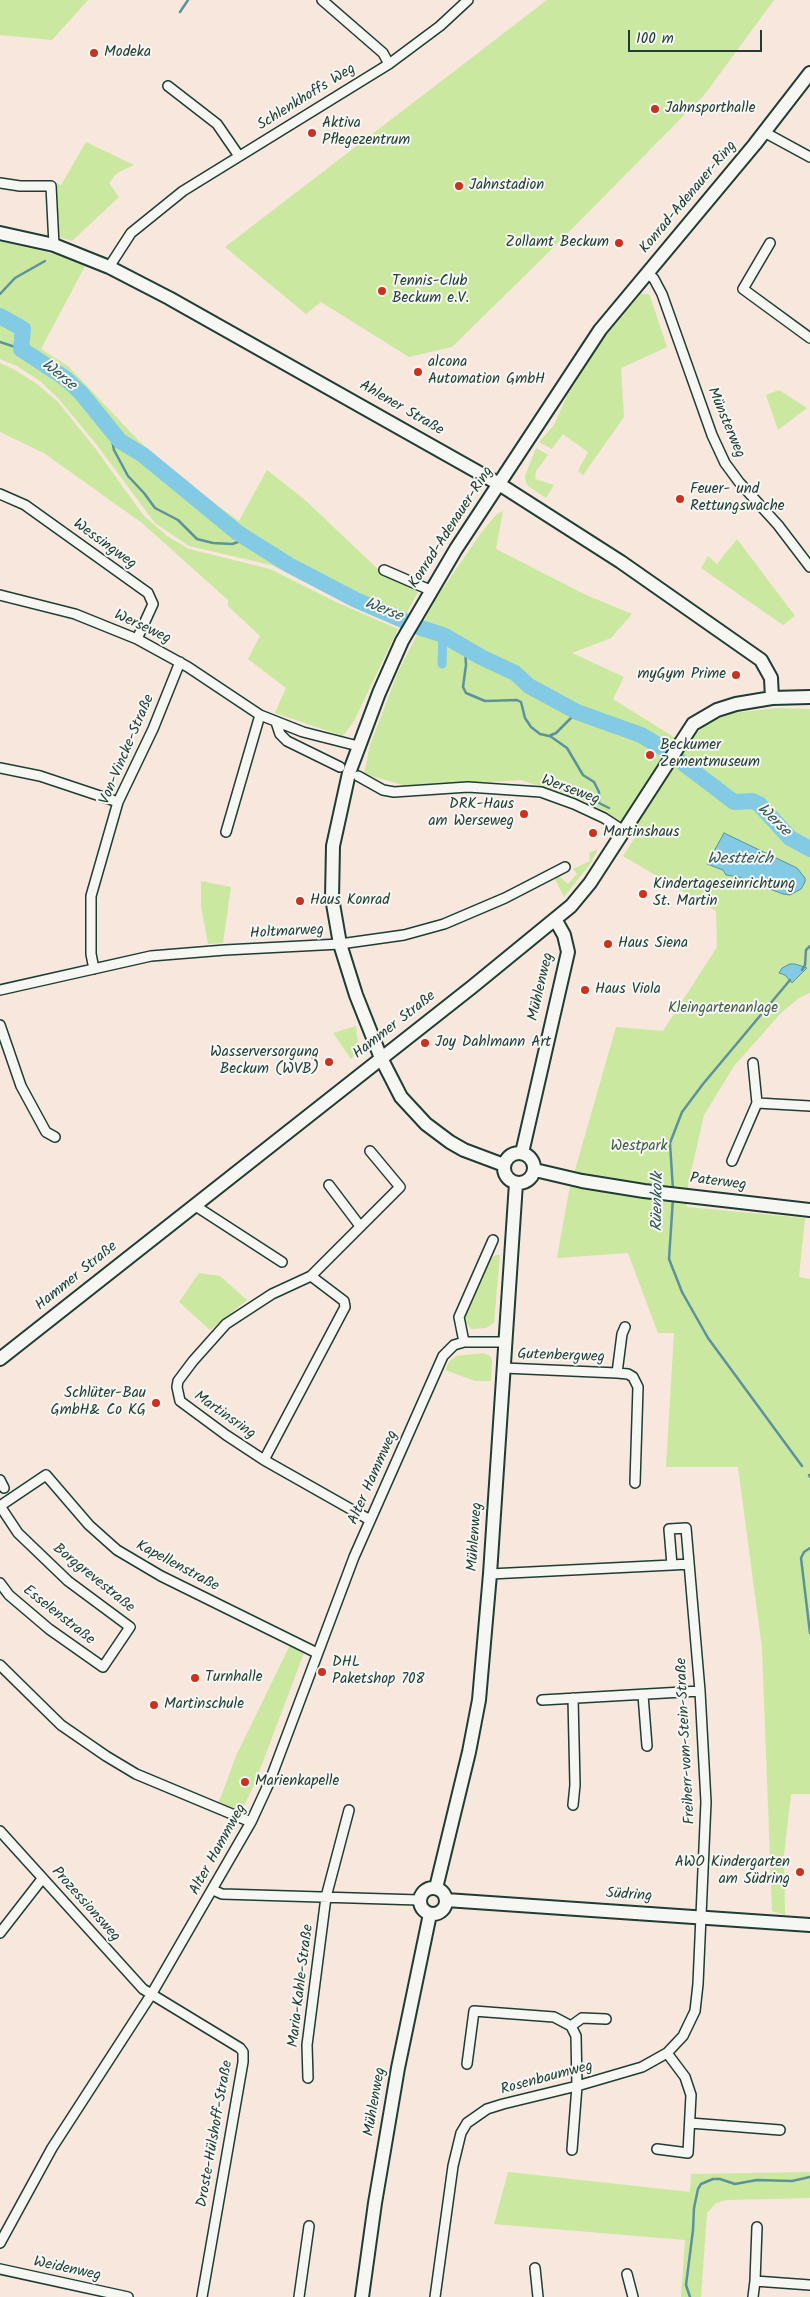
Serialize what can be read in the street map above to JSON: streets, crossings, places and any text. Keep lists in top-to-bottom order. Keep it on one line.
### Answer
{"streets":{"main road":["Konrad-Adenauer-Ring","Ahlener Straße","Mühlenweg","Hammer Straße","Paterweg","Südring"],"street":["Schlenkhoffs Weg","Münsterweg","Wessingweg","Werseweg","Von-Vincke-Straße","Holtmarweg","Gutenbergweg","Martinsring","Alter Hammweg","Kapellenstraße","Borggrevestraße","Esselenstraße","Freiherr-vom-Stein-Straße","Prozessionsweg","Maria-Kahle-Straße","Rosenbaumweg","Droste-Hülshoff-Straße","Weidenweg"]},"crossings":[["Schlenkhoffs Weg","Ahlener Straße"],["Konrad-Adenauer-Ring","Ahlener Straße"],["Konrad-Adenauer-Ring","Münsterweg"],["Konrad-Adenauer-Ring","Werseweg"],["Konrad-Adenauer-Ring","Holtmarweg"],["Konrad-Adenauer-Ring","Mühlenweg"],["Konrad-Adenauer-Ring","Hammer Straße"],["Konrad-Adenauer-Ring","Paterweg"],["Ahlener Straße","Hammer Straße"],["Wessingweg","Werseweg"],["Werseweg","Von-Vincke-Straße"],["Werseweg","Hammer Straße"],["Von-Vincke-Straße","Holtmarweg"],["Mühlenweg","Hammer Straße"],["Mühlenweg","Paterweg"],["Mühlenweg","Gutenbergweg"],["Mühlenweg","Südring"],["Martinsring","Alter Hammweg"],["Alter Hammweg","Kapellenstraße"],["Alter Hammweg","Prozessionsweg"],["Alter Hammweg","Droste-Hülshoff-Straße"],["Kapellenstraße","Borggrevestraße"],["Borggrevestraße","Esselenstraße"],["Freiherr-vom-Stein-Straße","Südring"],["Freiherr-vom-Stein-Straße","Rosenbaumweg"],["Südring","Rosenbaumweg"],["Prozessionsweg","Droste-Hülshoff-Straße"]],"water":["Werse","Westteich","Rüenkolk"],"parks":["Kleingartenanlage","Westpark"],"places":["Modeka","Jahnsporthalle","Aktiva Pflegezentrum","Jahnstadion","Zollamt Beckum","Tennis-Club Beckum e.V.","alcona Automation GmbH","Feuer- und Rettungswache","myGym Prime","Beckumer Zementmuseum","DRK-Haus am Werseweg","Martinshaus","Kindertageseinrichtung St. Martin","Haus Konrad","Haus Siena","Haus Viola","Joy Dahlmann Art","Wasserversorgung Beckum (WVB)","Schlüter-Bau GmbH& Co KG","DHL Paketshop 708","Turnhalle","Martinschule","Marienkapelle","AWO Kindergarten am Südring"],"scale_bar":"100 m"}
